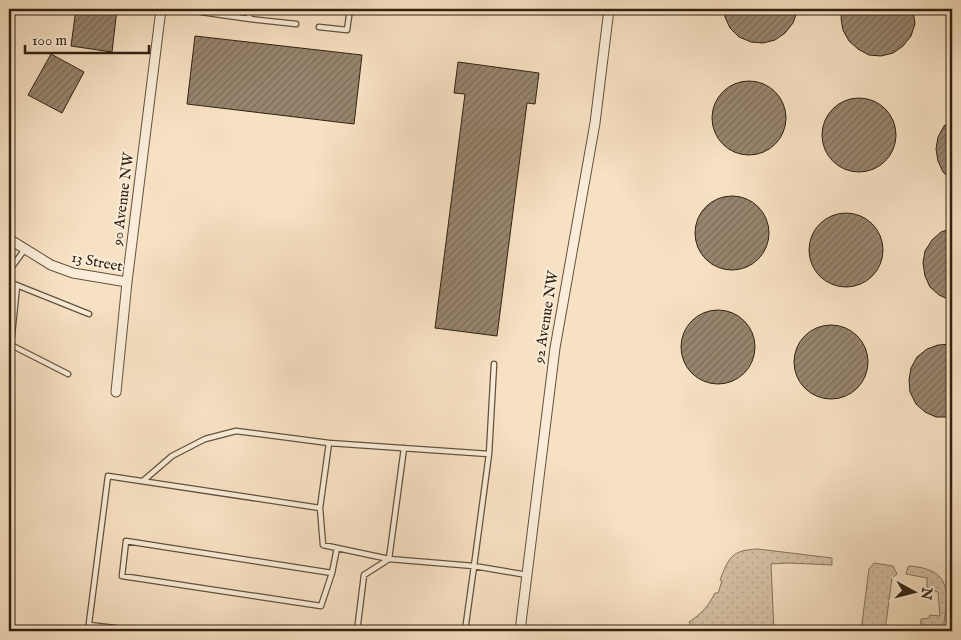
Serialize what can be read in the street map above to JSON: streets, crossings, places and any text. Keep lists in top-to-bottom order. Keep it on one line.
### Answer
{"streets":{"street":["90 Avenue NW","13 Street","92 Avenue NW"]},"crossings":[["90 Avenue NW","13 Street"]],"scale_bar":"100 m","north":"right"}
